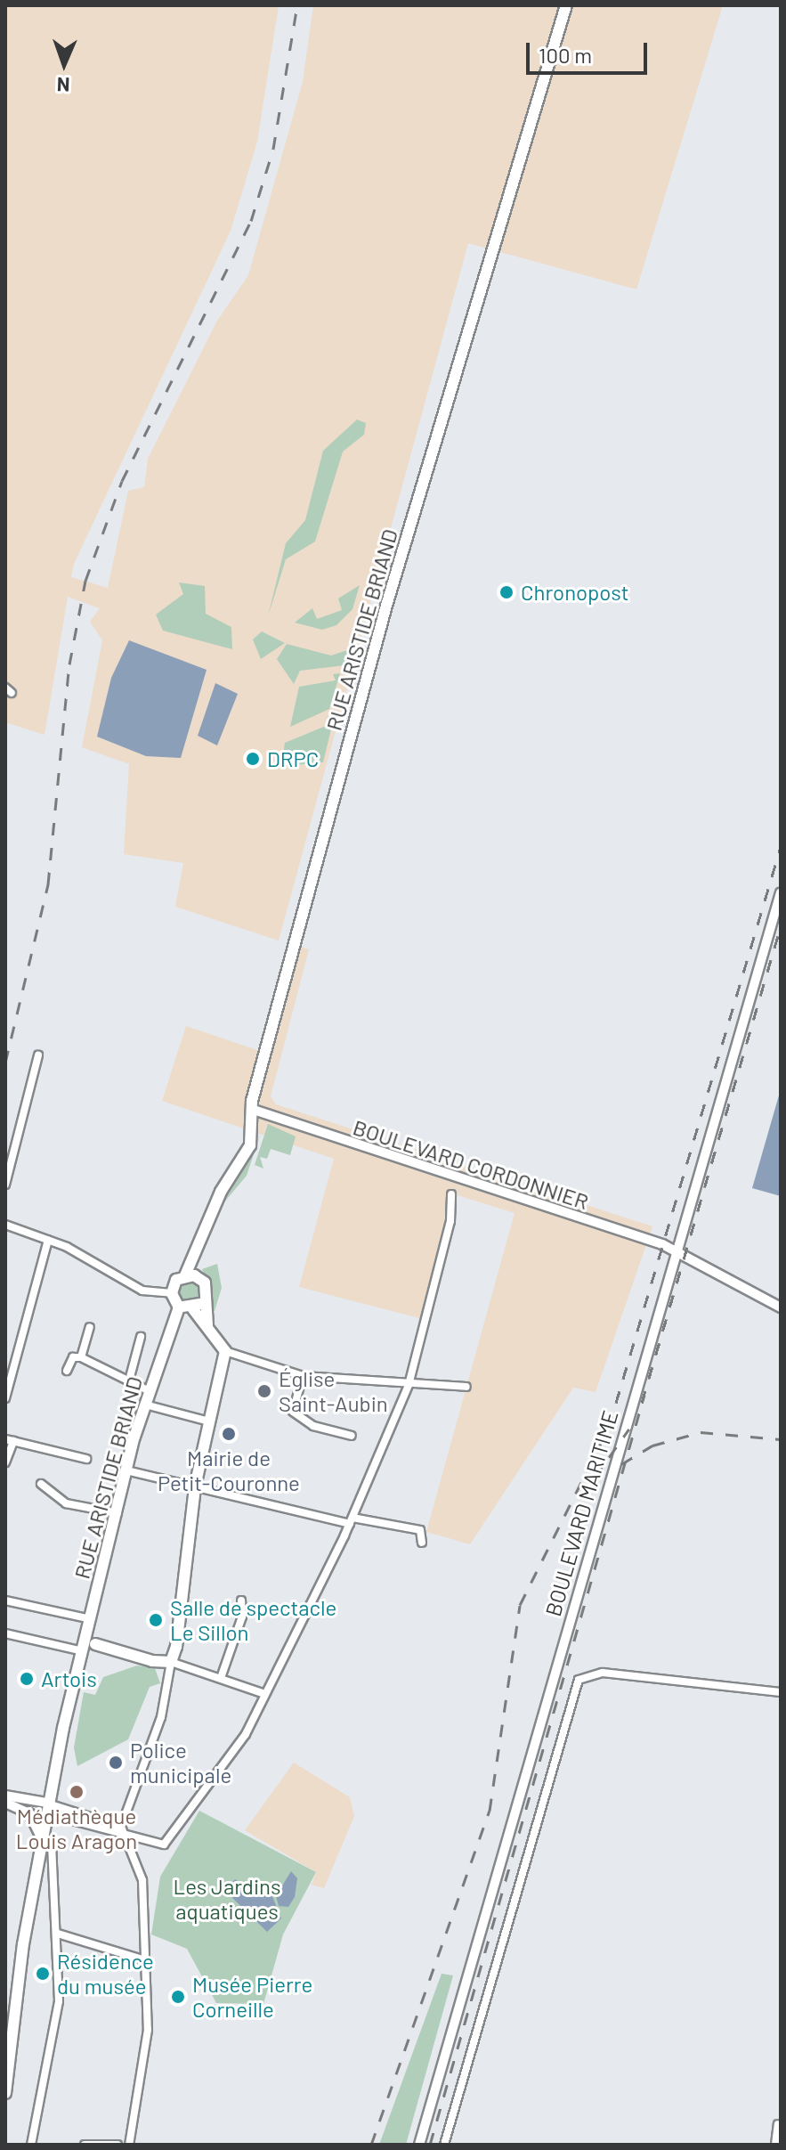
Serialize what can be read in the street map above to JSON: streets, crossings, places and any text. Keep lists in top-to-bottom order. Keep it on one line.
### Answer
{"streets":{"main road":["RUE ARISTIDE BRIAND"],"street":["BOULEVARD CORDONNIER","BOULEVARD MARITIME"]},"crossings":[["RUE ARISTIDE BRIAND","BOULEVARD CORDONNIER"],["BOULEVARD CORDONNIER","BOULEVARD MARITIME"]],"parks":["Les Jardins aquatiques"],"places":["Chronopost","DRPC","Église Saint-Aubin","Mairie de Petit-Couronne","Salle de spectacle Le Sillon","Artois","Police municipale","Médiathèque Louis Aragon","Résidence du musée","Musée Pierre Corneille"],"scale_bar":"100 m","north":"bottom"}
